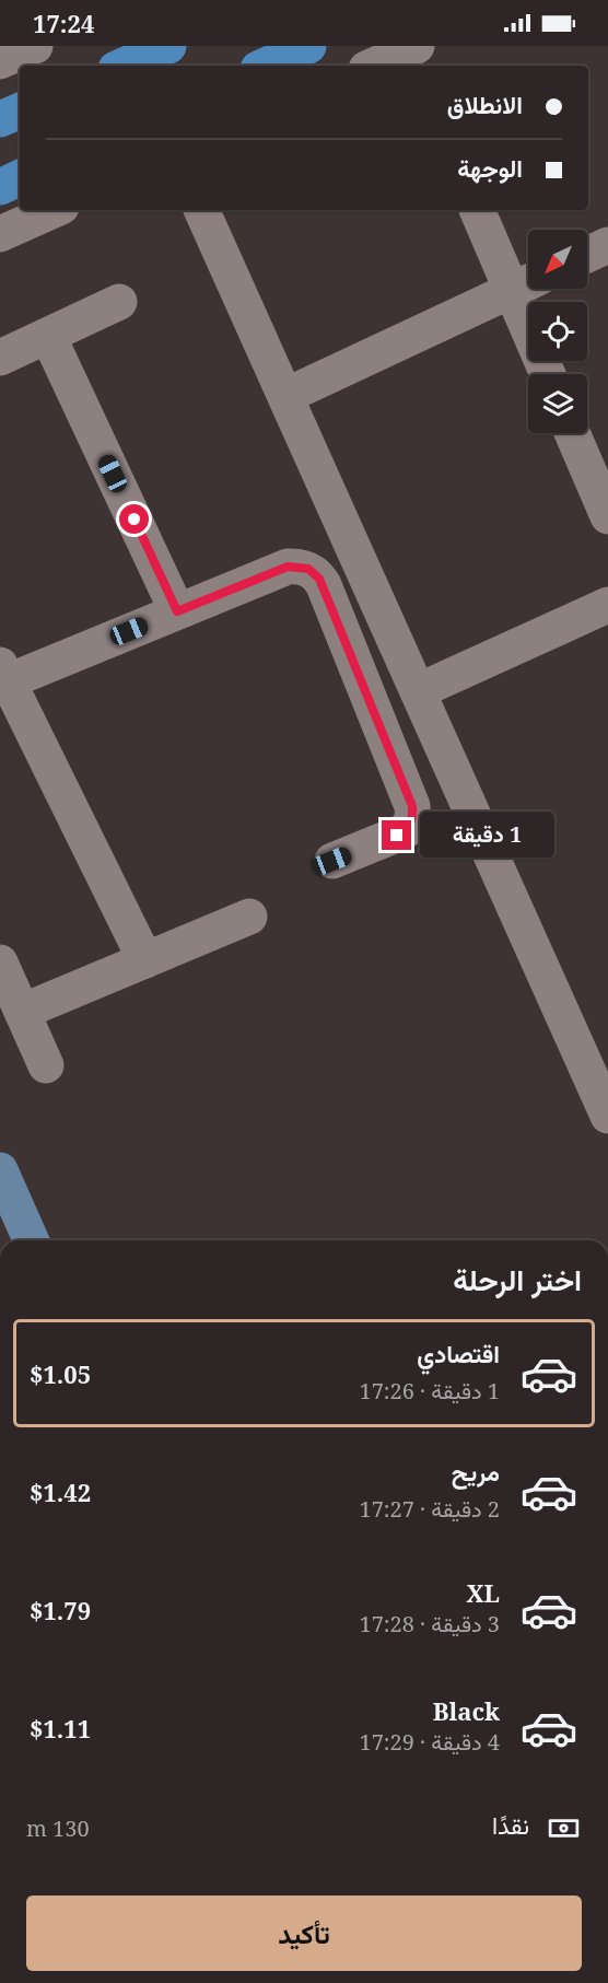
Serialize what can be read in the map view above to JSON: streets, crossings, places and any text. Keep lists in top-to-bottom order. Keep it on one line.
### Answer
{"north":"bottom left","page":{"status":"17:24","banner":["الانطلاق","الوجهة"],"bubble":"1 دقيقة","heading":"اختر الرحلة","list":[{"name":"اقتصادي","note":"1 دقيقة · 17:26","value":"$1.05"},{"name":"مريح","note":"2 دقيقة · 17:27","value":"$1.42"},{"name":"XL","note":"3 دقيقة · 17:28","value":"$1.79"},{"name":"Black","note":"4 دقيقة · 17:29","value":"$1.11"}],"pay":["نقدًا","130 m"],"buttons":"تأكيد"}}
